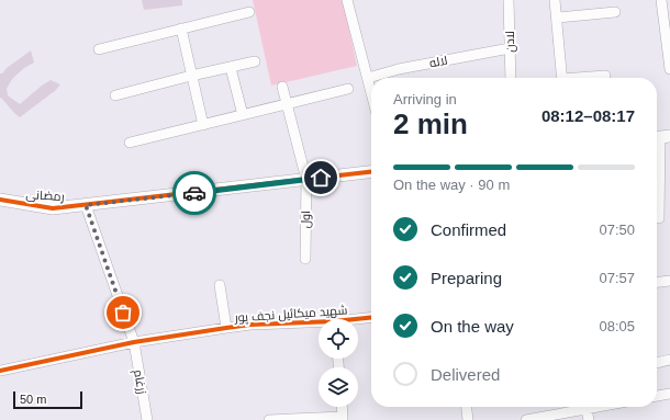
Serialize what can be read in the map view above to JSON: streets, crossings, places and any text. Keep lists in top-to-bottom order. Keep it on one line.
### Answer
{"streets":{"street":["لادن","لاله","رمضانی","اول","شهید میکائیل نجف پور","زرغام"]},"crossings":[["لادن","لاله"],["رمضانی","اول"],["رمضانی","زرغام"],["شهید میکائیل نجف پور","زرغام"]],"scale_bar":"50 m","page":{"heading":["2 min","Arriving in","08:12–08:17"],"bar":"On the way · 90 m","list":[["Confirmed","07:50"],["Preparing","07:57"],["On the way","08:05"],"Delivered"],"scale":"50 m"}}
